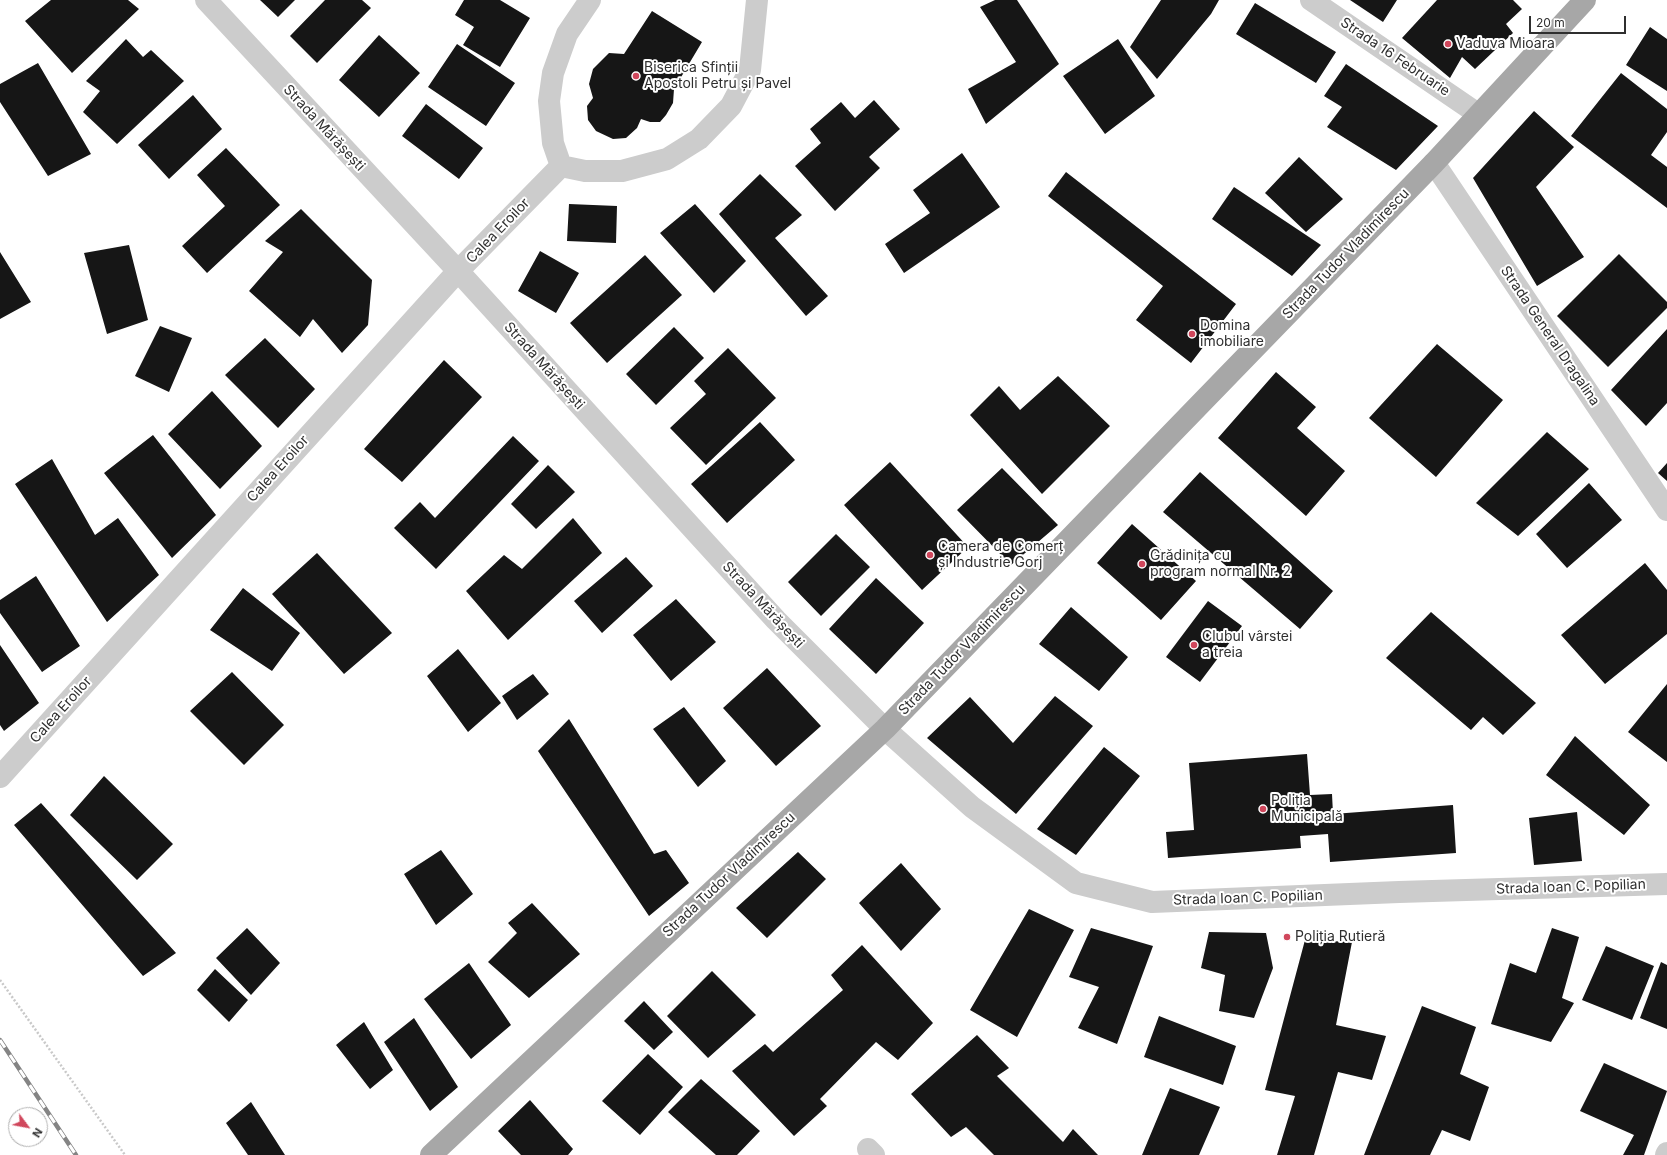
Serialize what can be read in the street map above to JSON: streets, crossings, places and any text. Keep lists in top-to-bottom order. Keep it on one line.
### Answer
{"streets":{"main road":["Strada Tudor Vladimirescu"],"street":["Strada 16 Februarie","Strada Mărășești","Calea Eroilor","Strada General Dragalina","Strada Ioan C. Popilian"]},"crossings":[["Strada 16 Februarie","Strada Tudor Vladimirescu"],["Strada Mărășești","Calea Eroilor"],["Strada Mărășești","Strada Tudor Vladimirescu"],["Strada Mărășești","Strada Ioan C. Popilian"],["Strada Tudor Vladimirescu","Strada General Dragalina"],["Strada Tudor Vladimirescu","Strada Ioan C. Popilian"]],"places":["Vaduva Mioara","Biserica Sfinții Apostoli Petru și Pavel","Domina imobiliare","Camera de Comerț și Industrie Gorj","Grădinița cu program normal Nr. 2","Clubul vârstei a treia","Poliția Municipală","Poliția Rutieră"],"scale_bar":"20 m","north":"bottom right"}
